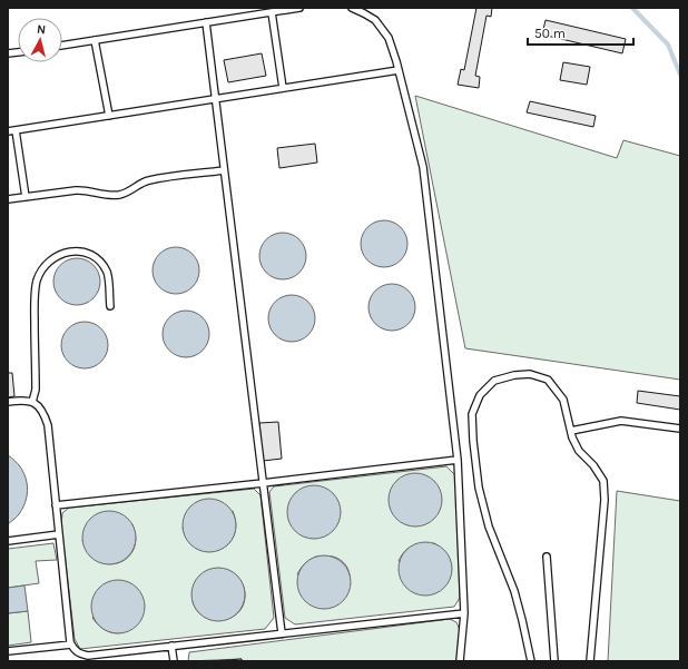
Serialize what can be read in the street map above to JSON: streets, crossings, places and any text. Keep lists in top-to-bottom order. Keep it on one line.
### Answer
{"scale_bar":"50 m","north":"top"}
